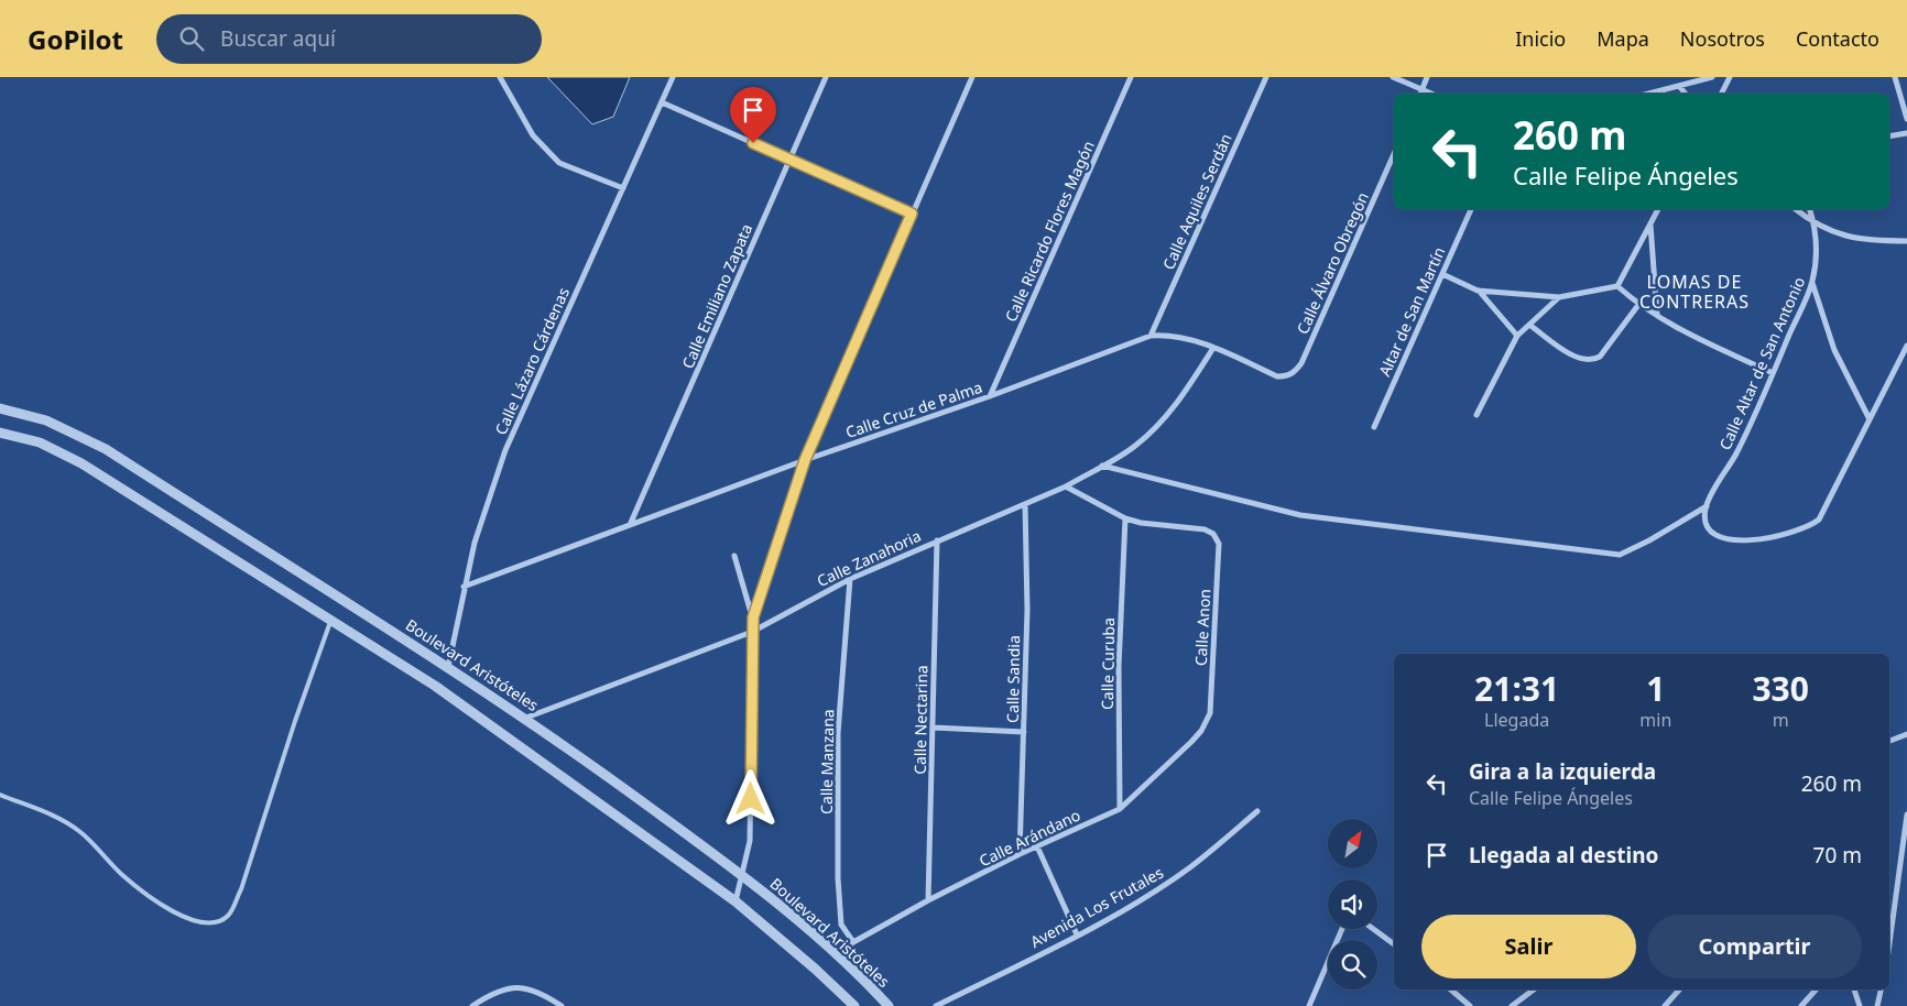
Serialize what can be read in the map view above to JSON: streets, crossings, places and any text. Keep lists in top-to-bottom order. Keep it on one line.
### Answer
{"streets":{"street":["Calle Aquiles Serdán","Calle Ricardo Flores Magón","Calle Álvaro Obregón","Calle Emiliano Zapata","Altar de San Martín","Calle Lázaro Cárdenas","Calle Altar de San Antonio","Calle Cruz de Palma","Calle Zanahoria","Calle Anon","Calle Curuba","Boulevard Aristóteles","Calle Sandia","Calle Nectarina","Calle Manzana","Calle Arándano","Avenida Los Frutales"]},"crossings":[["Calle Aquiles Serdán","Calle Cruz de Palma"],["Calle Ricardo Flores Magón","Calle Cruz de Palma"],["Calle Álvaro Obregón","Calle Cruz de Palma"],["Calle Emiliano Zapata","Calle Cruz de Palma"],["Calle Lázaro Cárdenas","Calle Cruz de Palma"],["Calle Lázaro Cárdenas","Boulevard Aristóteles"],["Calle Cruz de Palma","Calle Zanahoria"],["Calle Zanahoria","Boulevard Aristóteles"],["Calle Zanahoria","Calle Sandia"],["Calle Zanahoria","Calle Nectarina"],["Calle Zanahoria","Calle Manzana"],["Calle Anon","Calle Curuba"],["Calle Anon","Calle Arándano"],["Calle Curuba","Calle Arándano"],["Boulevard Aristóteles","Calle Arándano"],["Calle Sandia","Calle Arándano"],["Calle Nectarina","Calle Arándano"],["Calle Manzana","Calle Arándano"]],"districts":["LOMAS DE CONTRERAS"],"north":"top right","page":{"header":"GoPilot","search":"Buscar aquí","nav":["Inicio","Mapa","Nosotros","Contacto"],"turn":["260 m","Calle Felipe Ángeles"],"eta":["21:31","Llegada","1","min","330","m"],"list":[{"name":"Gira a la izquierda","note":"Calle Felipe Ángeles","value":"260 m"},{"name":"Llegada al destino","value":"70 m"}],"buttons":["Salir","Compartir"]}}
